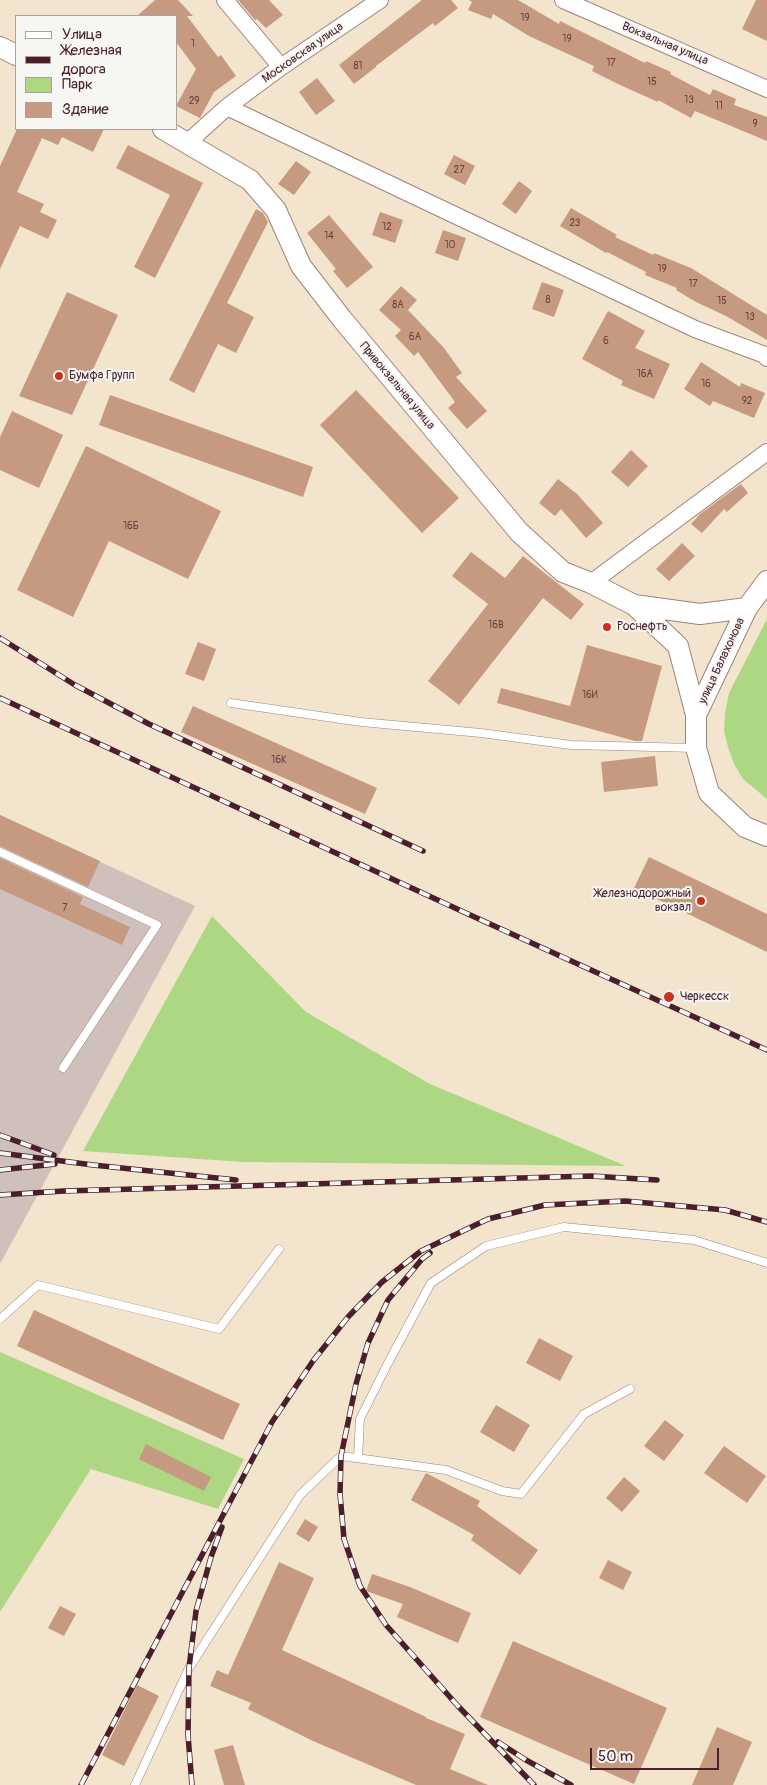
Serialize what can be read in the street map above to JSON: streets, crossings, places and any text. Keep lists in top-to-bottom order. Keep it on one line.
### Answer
{"streets":{"street":["Вокзальная улица","Московская улица","Привокзальная улица","улица Балахонова"]},"crossings":[["Привокзальная улица","улица Балахонова"]],"places":["Бумфа Групп","Роснефть","Железнодорожный вокзал","Черкесск"],"house_numbers":["19","19","1","17","81","15","13","29","11","9","27","23","12","14","10","19","17","8","15","8А","13","6А","6","16А","16","92","16Б","16В","16И","16К","7"],"legend":["Улица","Железная дорога","Парк","Здание"],"scale_bar":"50 m"}
